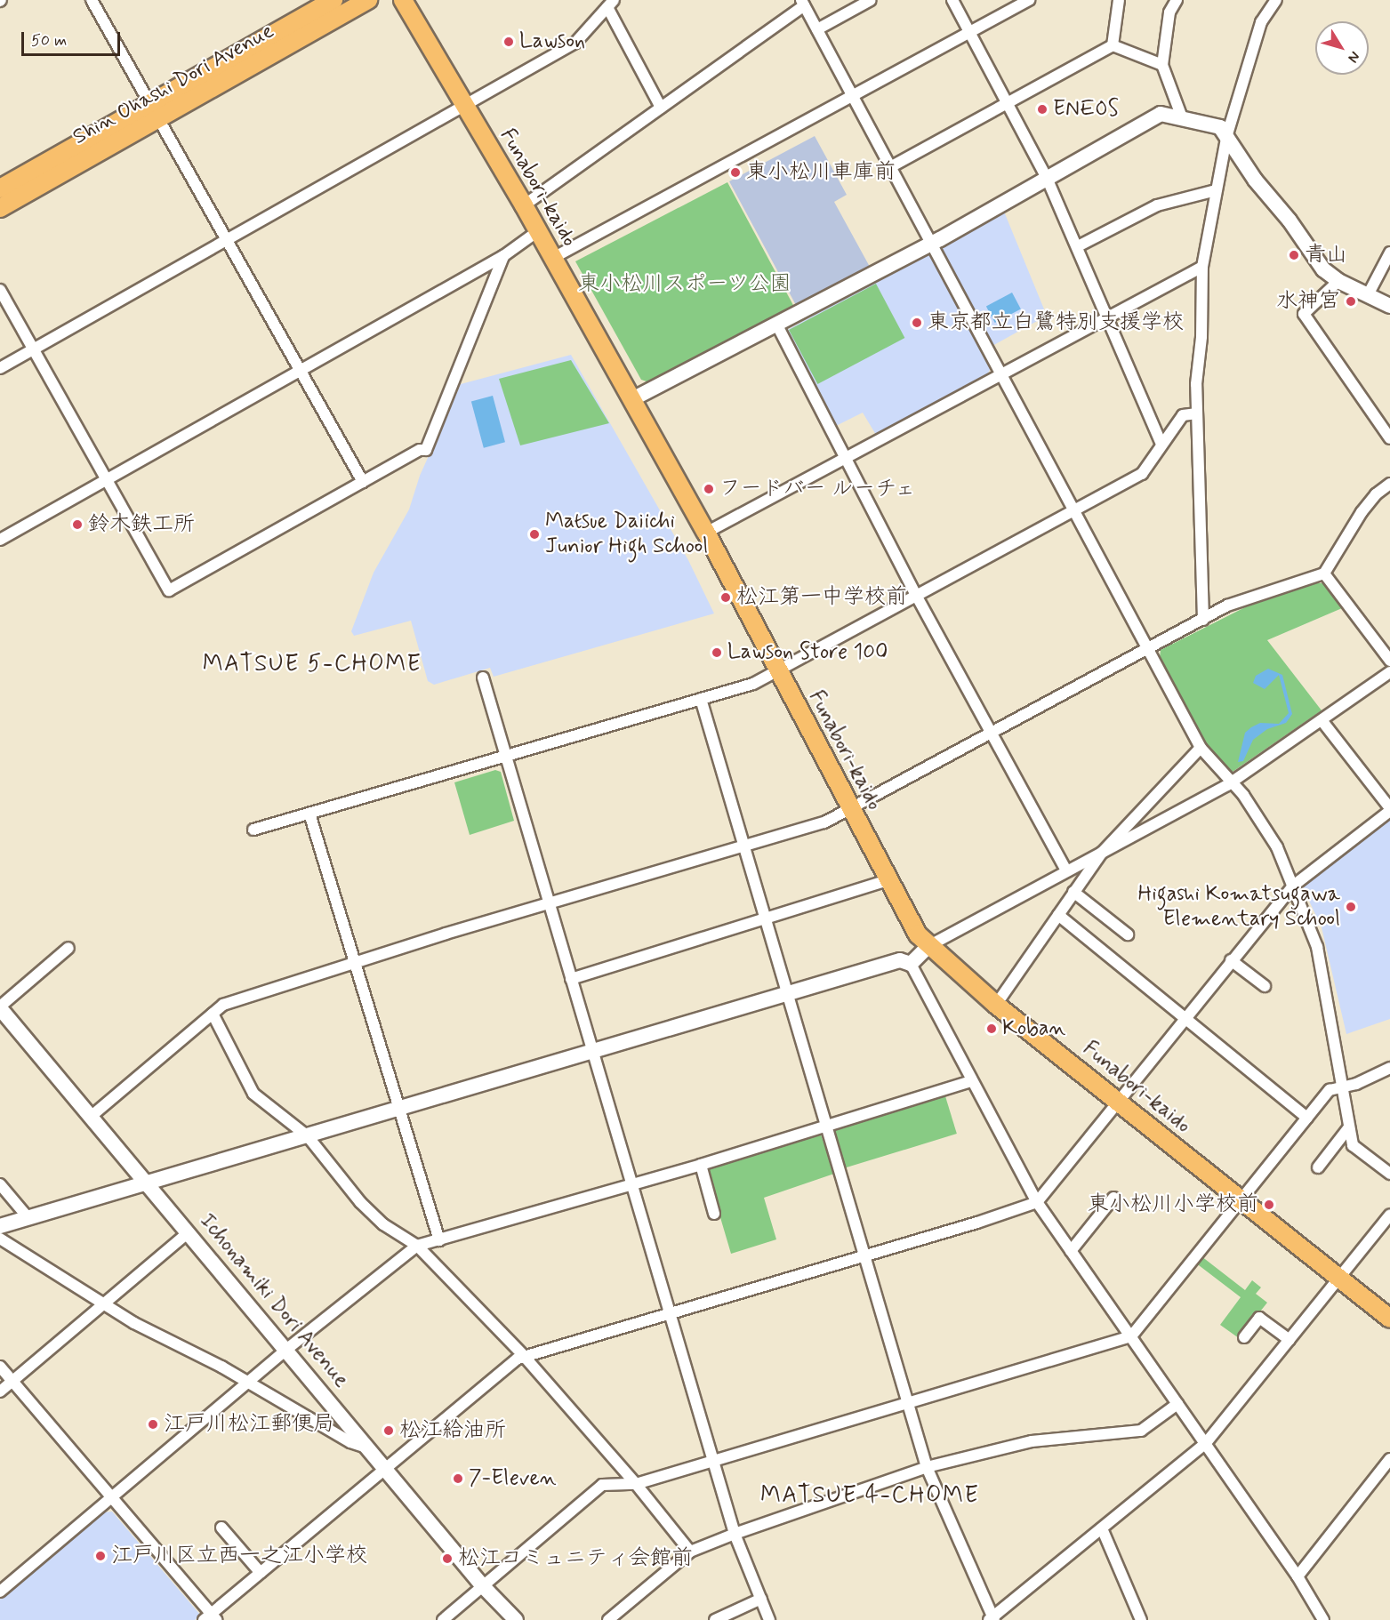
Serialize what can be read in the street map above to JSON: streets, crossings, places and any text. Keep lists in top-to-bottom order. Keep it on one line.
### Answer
{"streets":{"main road":["Shin Ohashi Dori Avenue","Funabori-kaido"],"street":["Ichonamiki Dori Avenue"]},"districts":["MATSUE 5-CHOME","MATSUE 4-CHOME"],"parks":["東小松川スポーツ公園"],"places":["Lawson","ENEOS","東小松川車庫前","青山","水神宮","東京都立白鷺特別支援学校","フードバー ルーチェ","鈴木鉄工所","Matsue Daiichi Junior High School","松江第一中学校前","Lawson Store 100","Higashi Komatsugawa Elementary School","Koban","東小松川小学校前","江戸川松江郵便局","松江給油所","7-Eleven","江戸川区立西一之江小学校","松江コミュニティ会館前"],"scale_bar":"50 m","north":"bottom right"}
